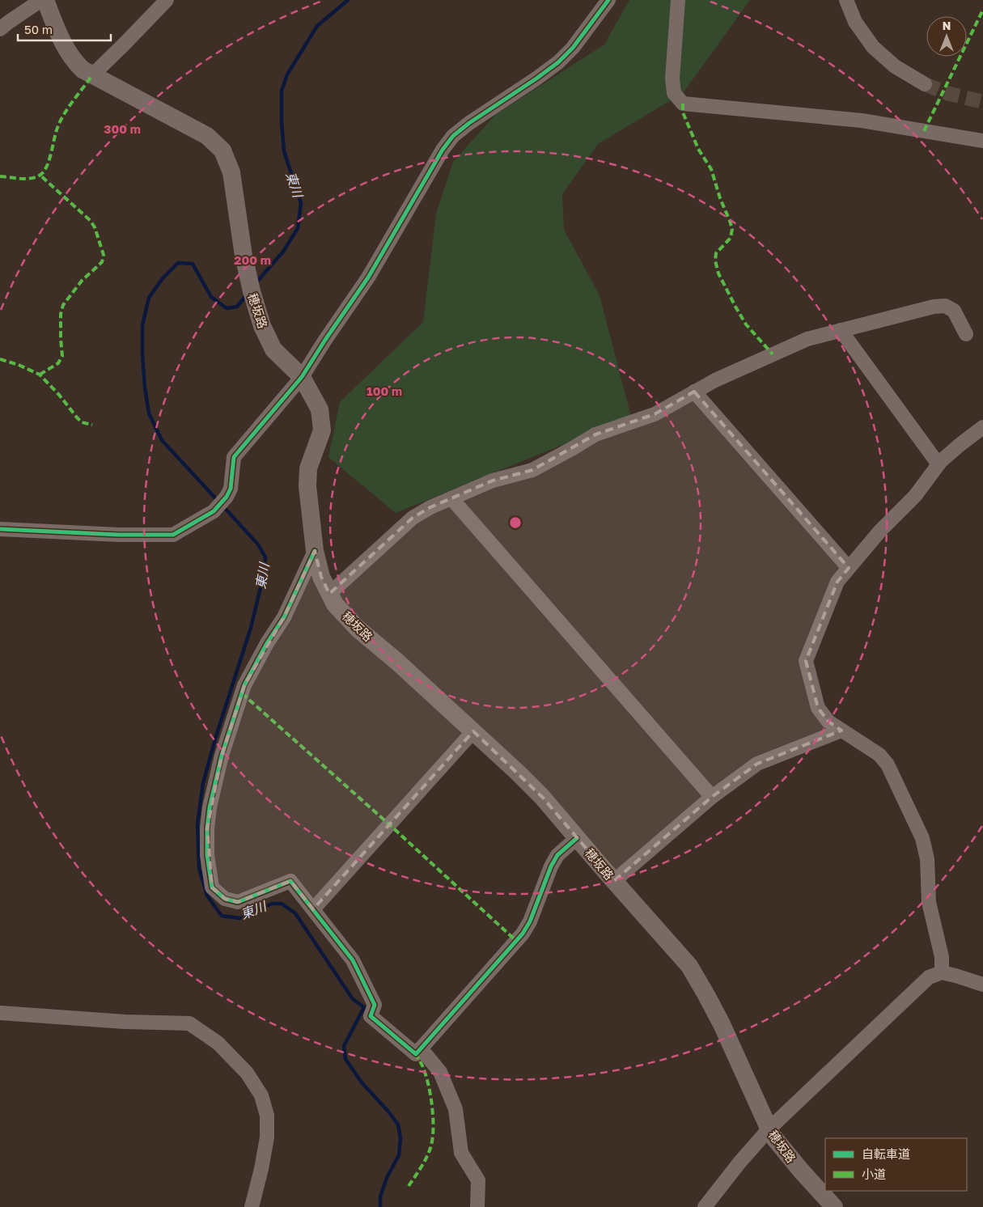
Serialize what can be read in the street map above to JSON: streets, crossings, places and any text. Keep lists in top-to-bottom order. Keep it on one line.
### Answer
{"streets":{"main road":["穂坂路"]},"water":["東川"],"legend":["自転車道","小道"],"scale_bar":"50 m","north":"top","rings":["300 m","200 m","100 m"]}
